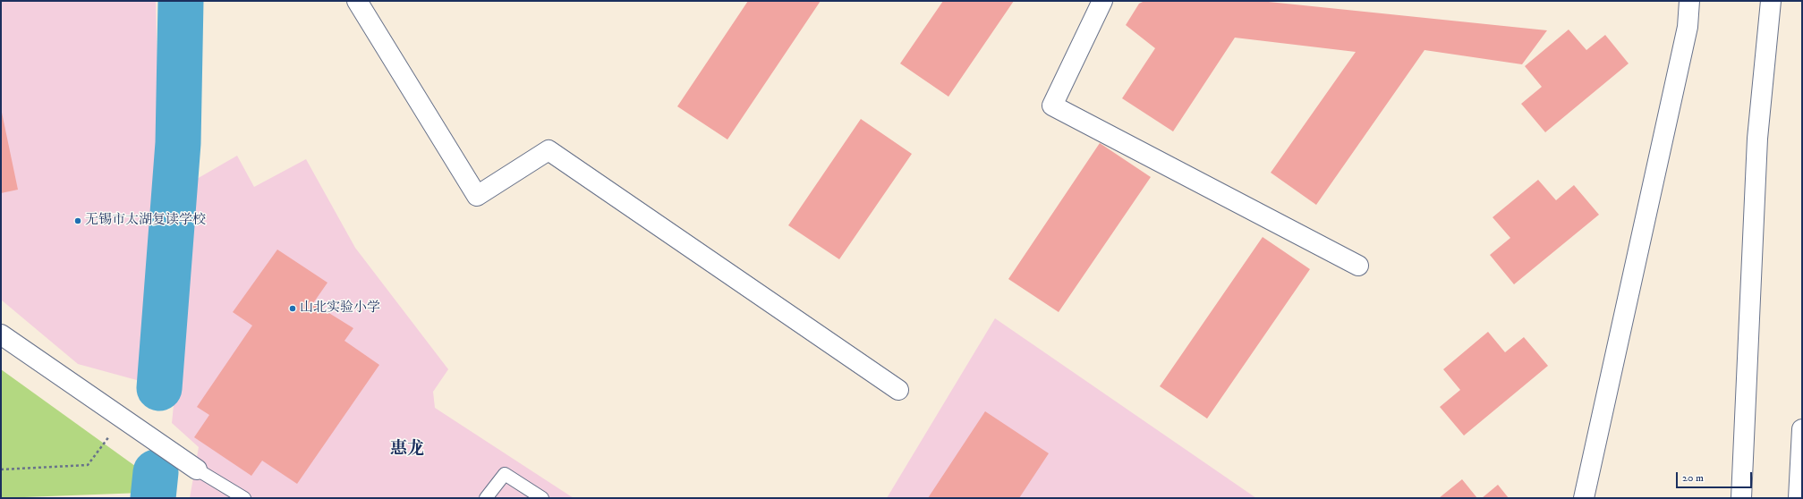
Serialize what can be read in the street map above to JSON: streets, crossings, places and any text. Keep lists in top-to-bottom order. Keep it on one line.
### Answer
{"districts":["惠龙"],"places":["无锡市太湖复读学校","山北实验小学"],"scale_bar":"20 m"}
